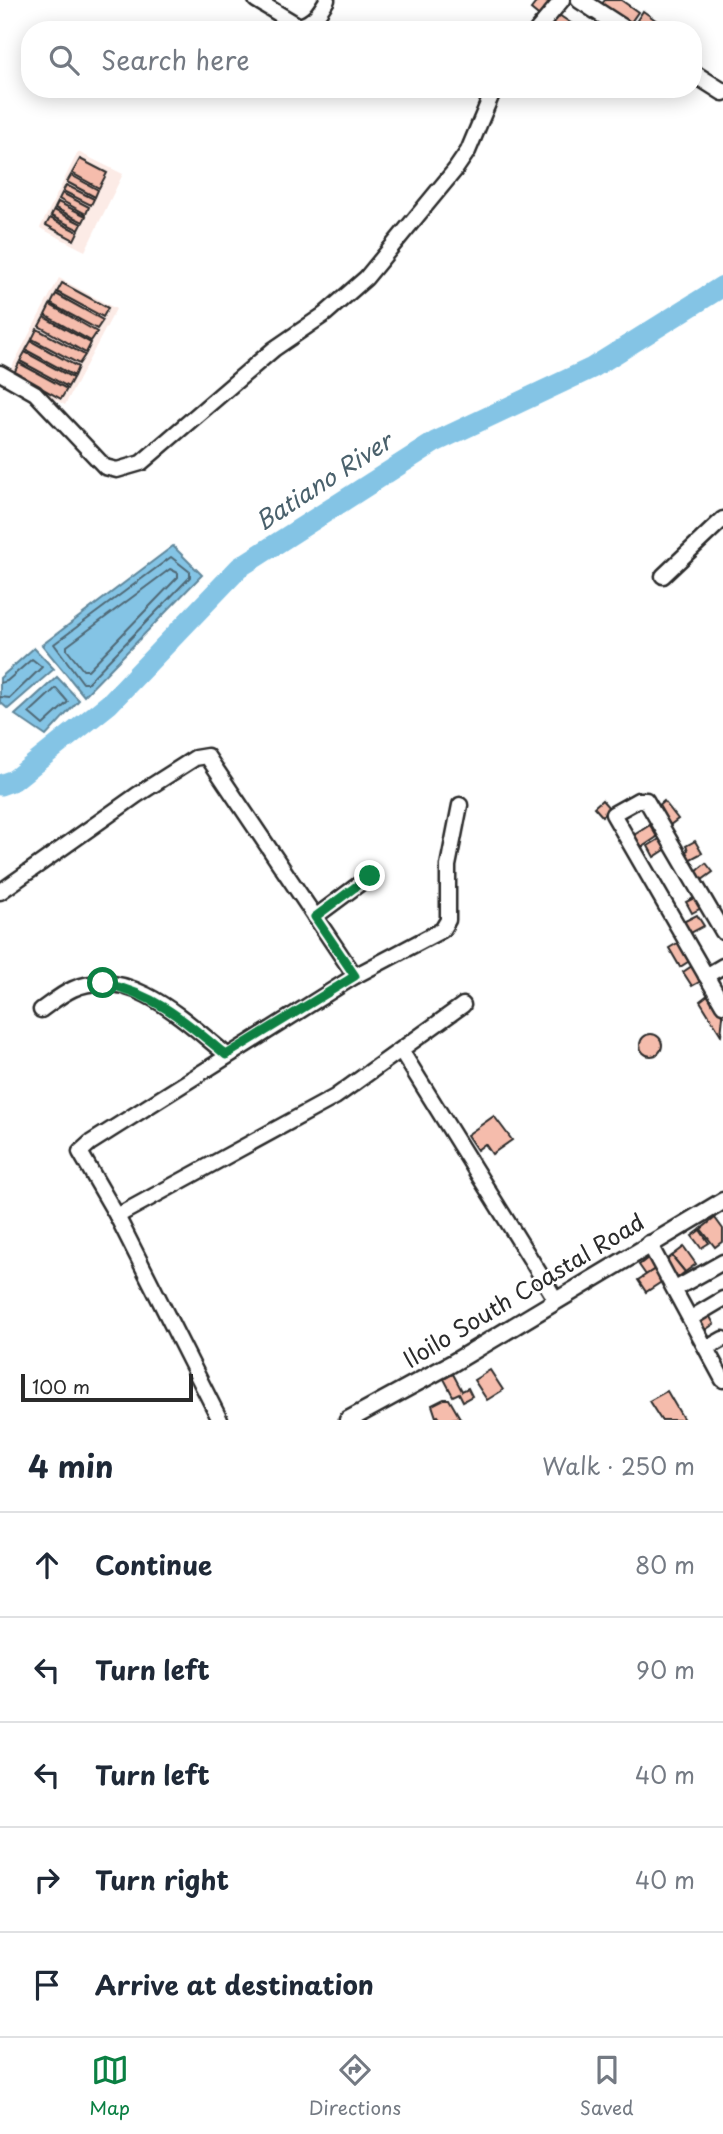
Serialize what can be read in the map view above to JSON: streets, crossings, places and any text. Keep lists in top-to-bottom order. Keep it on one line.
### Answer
{"streets":{"street":["Iloilo South Coastal Road"]},"water":["Batiano River"],"scale_bar":"100 m","page":{"search":"Search here","scale":"100 m","heading":["4 min","Walk · 250 m"],"list":[["Continue","80 m"],["Turn left","90 m"],["Turn left","40 m"],["Turn right","40 m"],"Arrive at destination"],"nav":["Map","Directions","Saved"]}}
